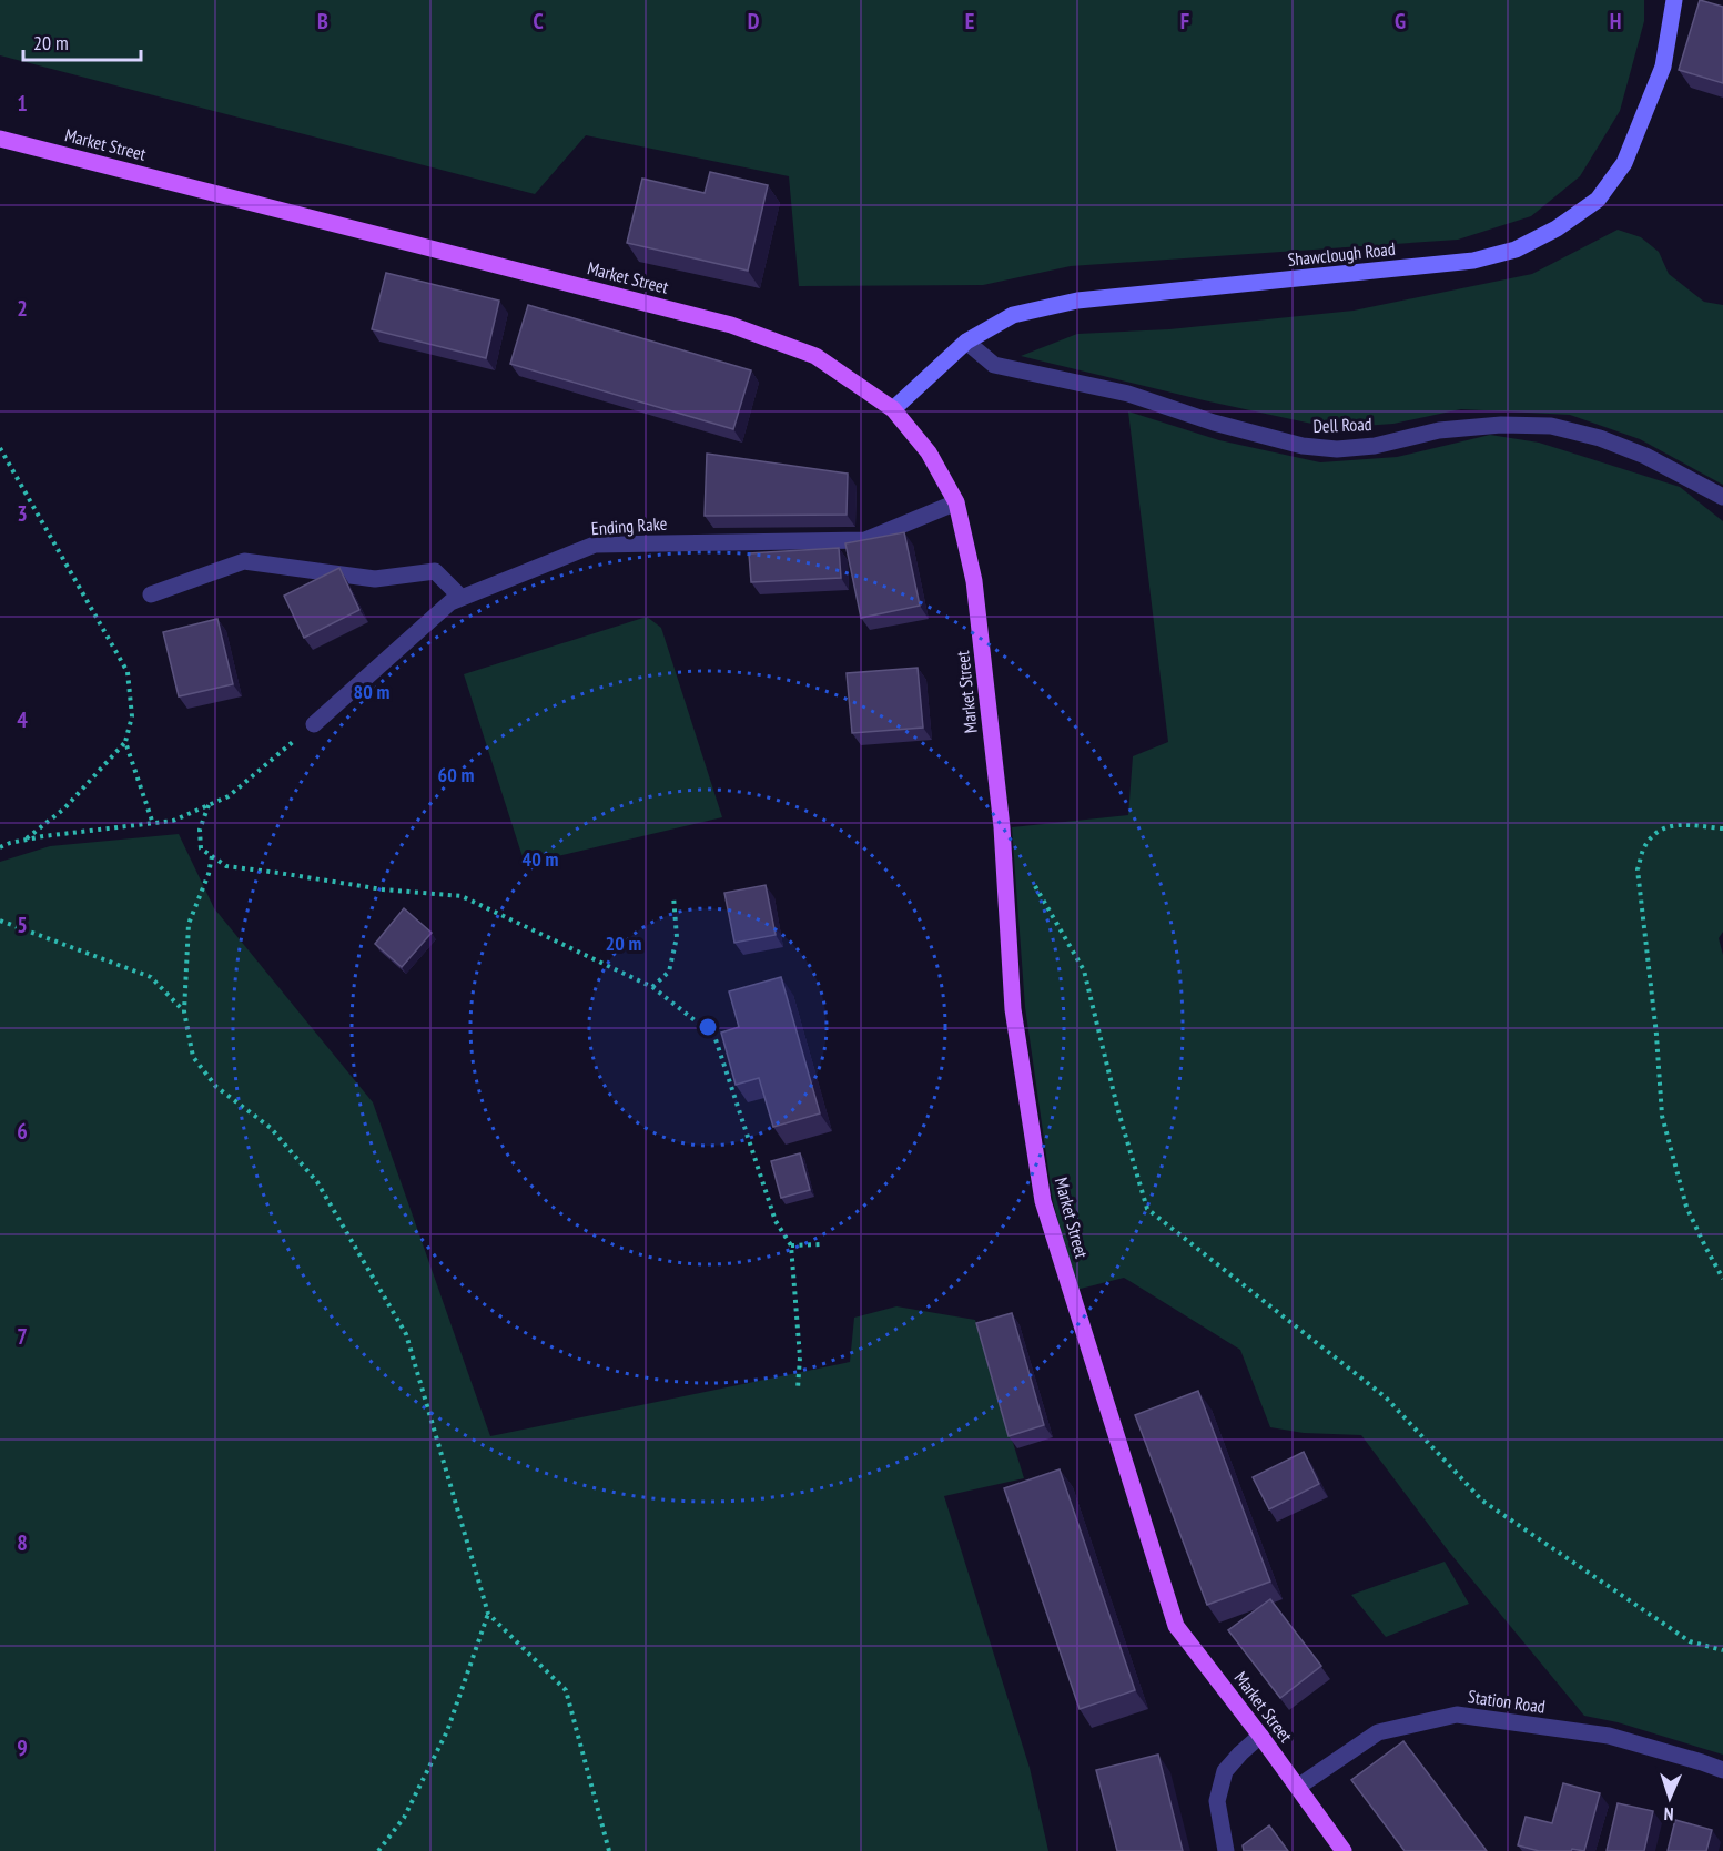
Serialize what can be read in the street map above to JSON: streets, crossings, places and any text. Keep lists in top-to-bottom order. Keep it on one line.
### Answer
{"streets":{"main road":["Market Street","Shawclough Road"],"street":["Dell Road","Ending Rake","Station Road"]},"crossings":[["Market Street","Shawclough Road"],["Market Street","Ending Rake"],["Market Street","Station Road"],["Shawclough Road","Dell Road"]],"scale_bar":"20 m","north":"bottom","grid":{"columns":["B","C","D","E","F","G","H"],"rows":["1","2","3","4","5","6","7","8","9"]},"rings":["80 m","60 m","40 m","20 m"]}
